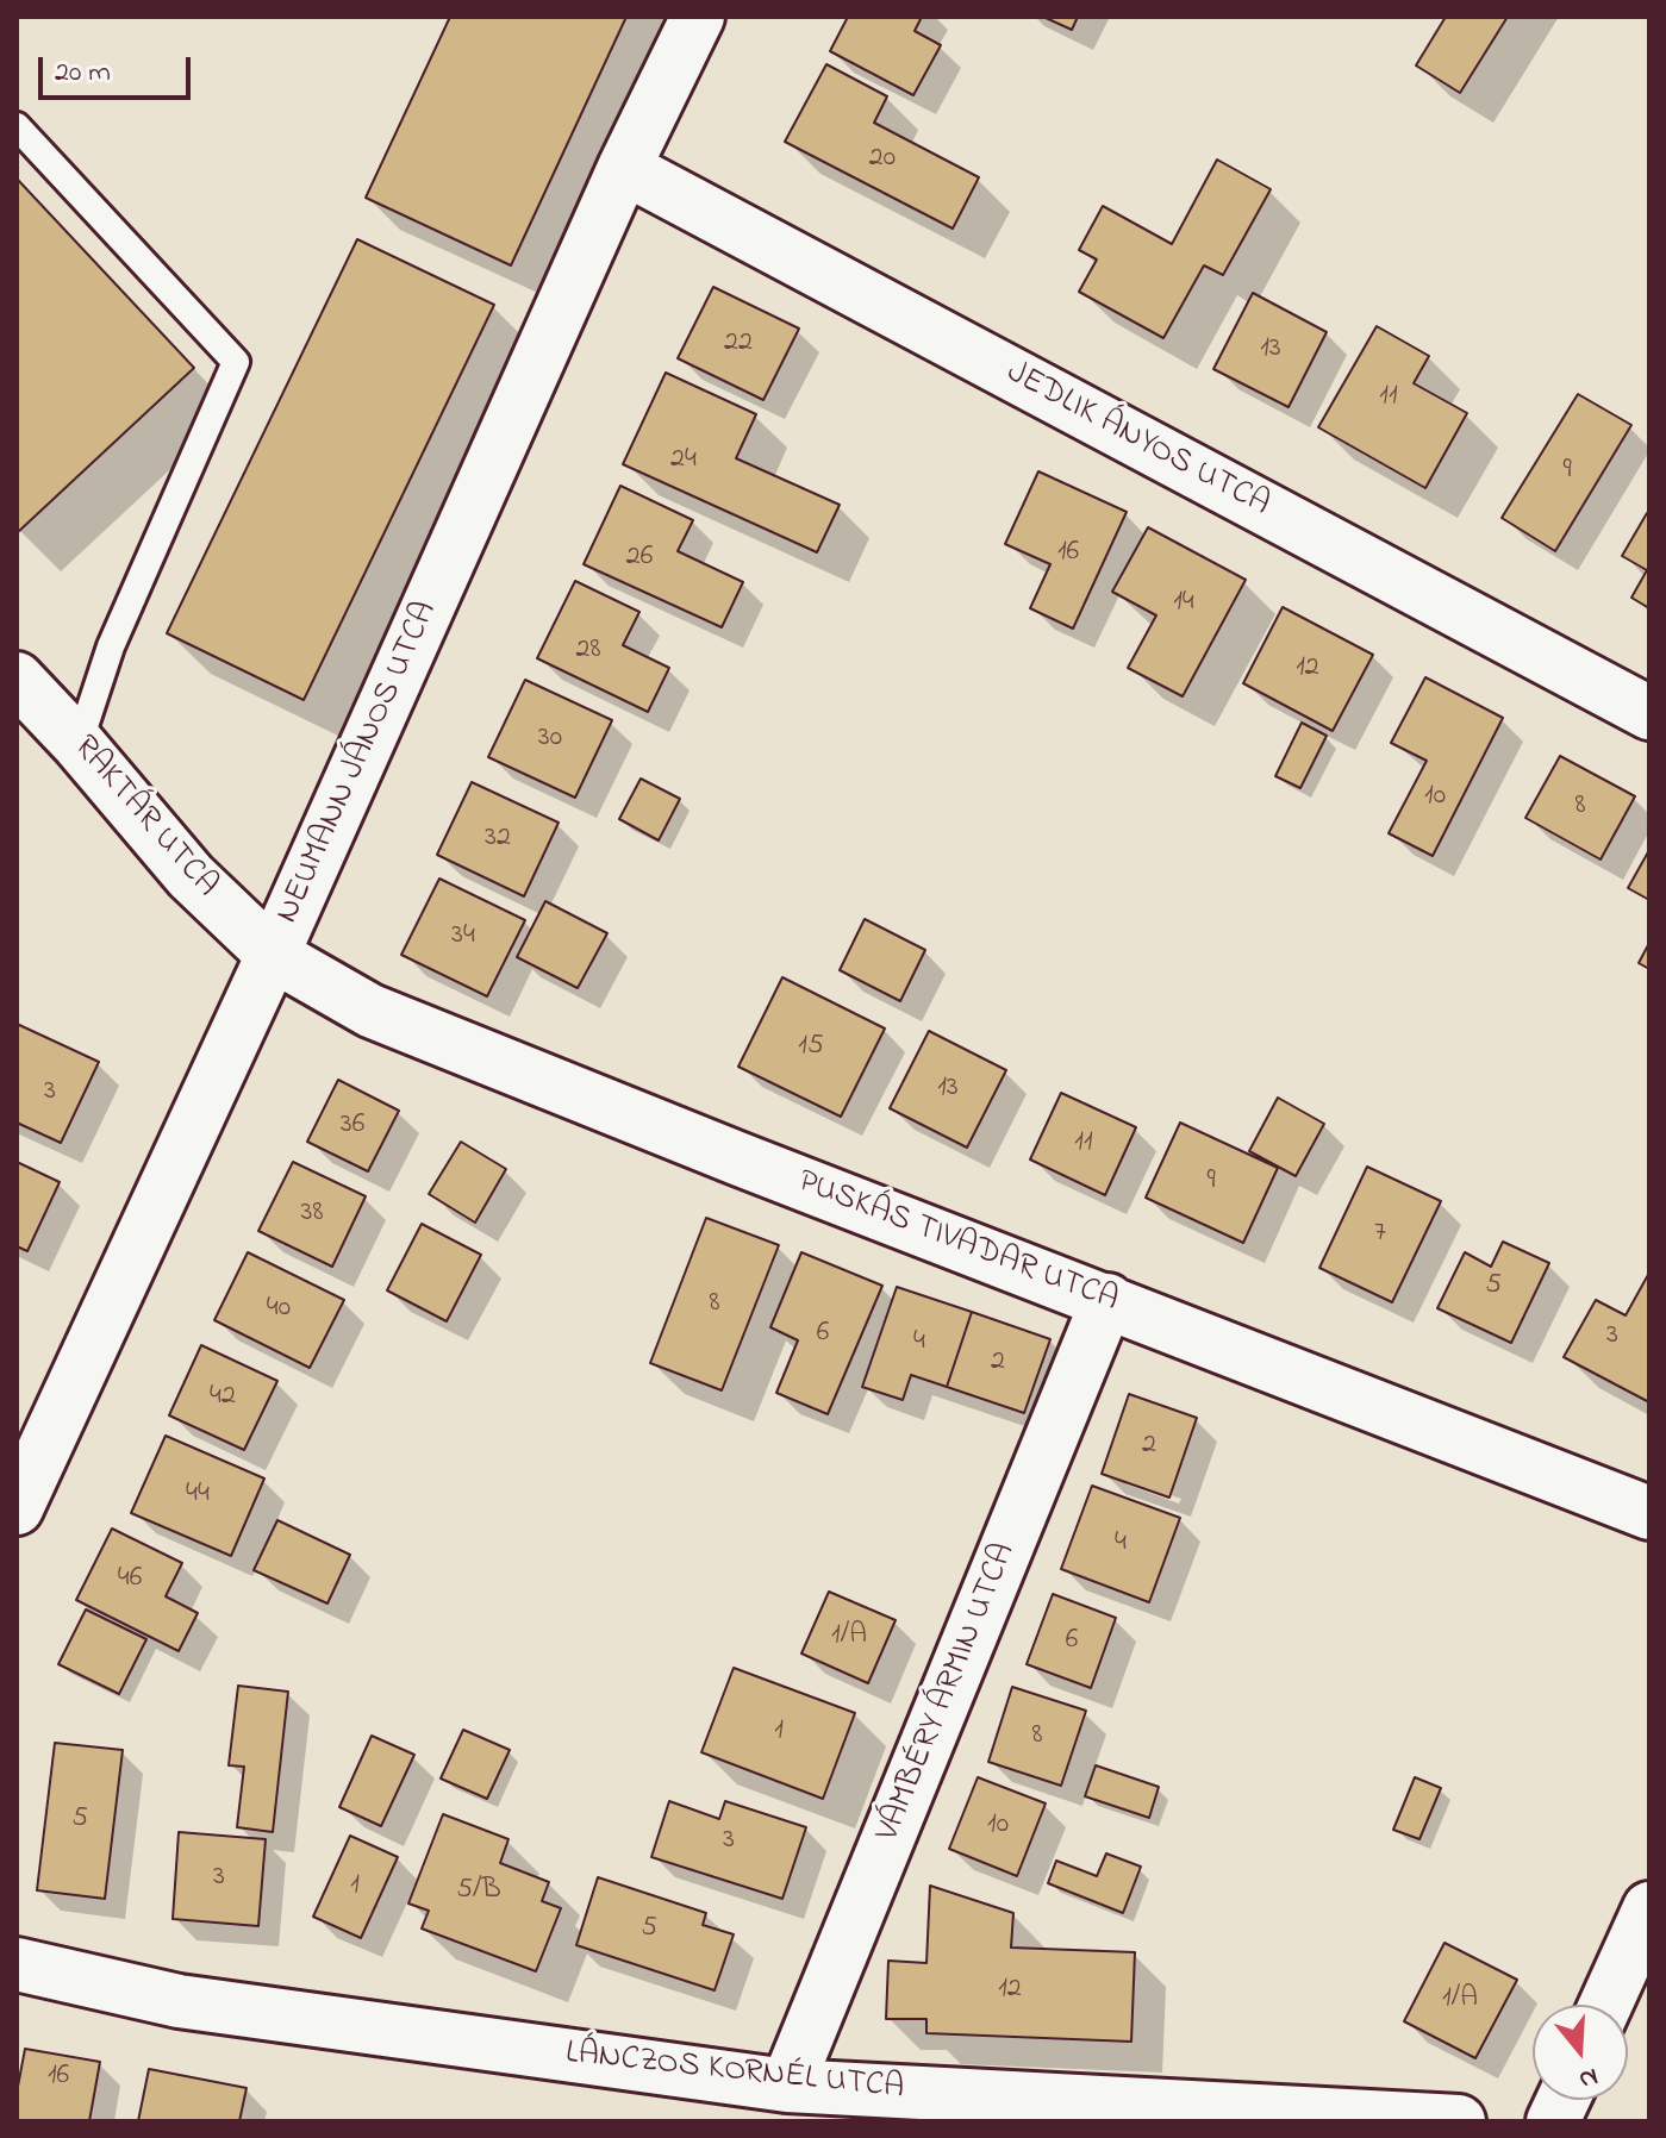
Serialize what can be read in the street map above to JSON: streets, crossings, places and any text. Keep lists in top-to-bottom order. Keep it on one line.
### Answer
{"streets":{"street":["JEDLIK ÁNYOS UTCA","NEUMANN JÁNOS UTCA","RAKTÁR UTCA","PUSKÁS TIVADAR UTCA","VÁMBÉRY ÁRMIN UTCA","LÁNCZOS KORNÉL UTCA"]},"crossings":[["JEDLIK ÁNYOS UTCA","NEUMANN JÁNOS UTCA"],["NEUMANN JÁNOS UTCA","RAKTÁR UTCA"],["NEUMANN JÁNOS UTCA","PUSKÁS TIVADAR UTCA"],["RAKTÁR UTCA","PUSKÁS TIVADAR UTCA"],["PUSKÁS TIVADAR UTCA","VÁMBÉRY ÁRMIN UTCA"],["VÁMBÉRY ÁRMIN UTCA","LÁNCZOS KORNÉL UTCA"]],"house_numbers":["20","22","13","11","24","9","16","26","14","28","12","30","10","8","32","34","15","13","3","36","11","9","38","7","5","8","40","6","3","4","2","42","2","44","4","46","1/A","6","1","8","5","10","3","3","1","5/B","5","12","1/A","16"],"scale_bar":"20 m","north":"bottom"}
